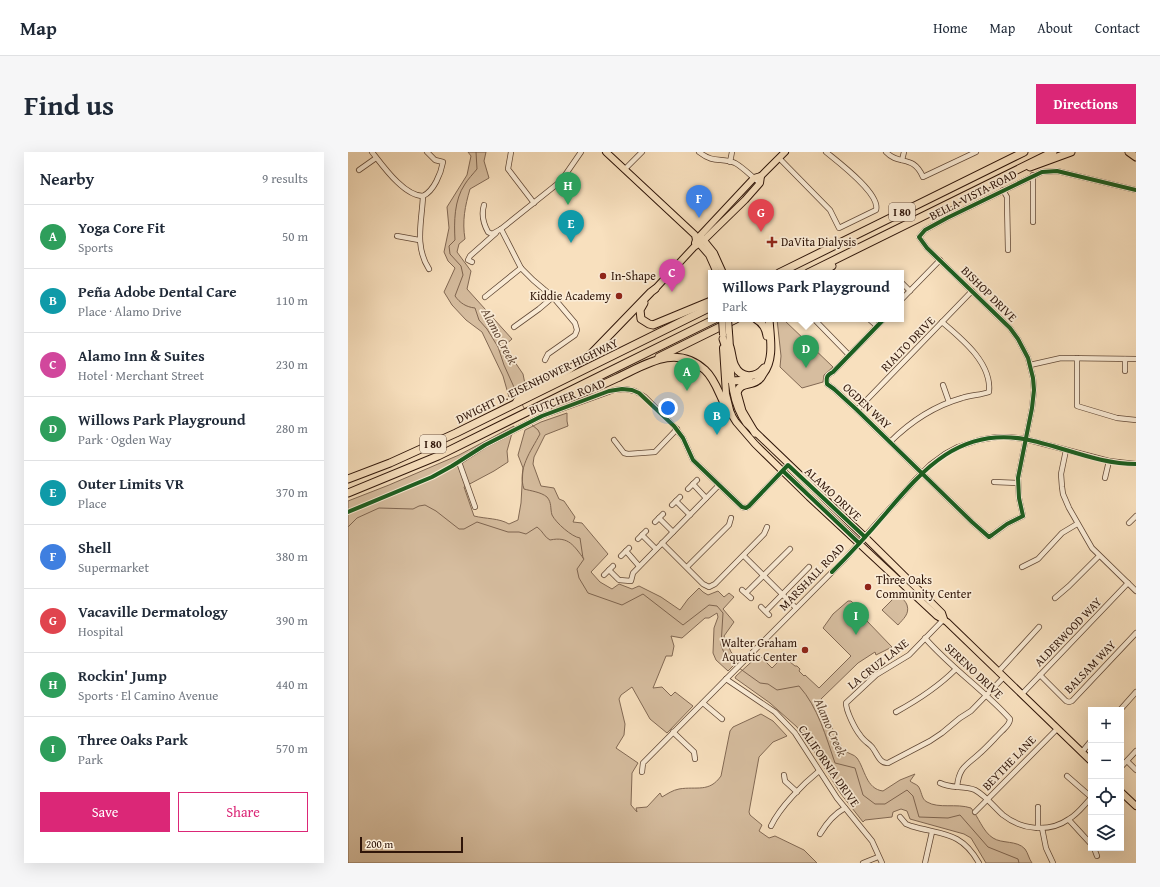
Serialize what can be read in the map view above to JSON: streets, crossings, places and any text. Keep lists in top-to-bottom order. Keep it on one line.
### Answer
{"streets":{"highway":["I 80","DWIGHT D. EISENHOWER HIGHWAY"],"main road":["ALAMO DRIVE"],"street":["BELLA VISTA ROAD","BISHOP DRIVE","RIALTO DRIVE","BUTCHER ROAD","OGDEN WAY","MARSHALL ROAD","ALDERWOOD WAY","LA CRUZ LANE","BALSAM WAY","SERENO DRIVE","BEYTHE LANE","CALIFORNIA DRIVE"]},"crossings":[["BELLA VISTA ROAD","BISHOP DRIVE"],["BISHOP DRIVE","RIALTO DRIVE"],["BISHOP DRIVE","OGDEN WAY"],["BISHOP DRIVE","MARSHALL ROAD"],["RIALTO DRIVE","OGDEN WAY"],["BUTCHER ROAD","ALAMO DRIVE"],["OGDEN WAY","MARSHALL ROAD"],["ALAMO DRIVE","MARSHALL ROAD"],["ALAMO DRIVE","ALDERWOOD WAY"],["ALAMO DRIVE","LA CRUZ LANE"],["ALAMO DRIVE","BEYTHE LANE"],["MARSHALL ROAD","CALIFORNIA DRIVE"],["ALDERWOOD WAY","BALSAM WAY"],["LA CRUZ LANE","SERENO DRIVE"]],"water":["Alamo Creek"],"places":{"health":["DaVita Dialysis"],"other":["In-Shape","Kiddie Academy","Three Oaks Community Center","Walter Graham Aquatic Center"]},"scale_bar":"200 m","page":{"header":"Map","nav":["Home","Map","About","Contact"],"title":"Find us","buttons":["Directions",["Save","Share"]],"heading":["Nearby","9 results"],"pins":["H","F","G","E","C","D","A","B","I"],"list":[{"mark":"A","name":"Yoga Core Fit","note":"Sports","value":"50 m"},{"mark":"B","name":"Peña Adobe Dental Care","note":"Place · Alamo Drive","value":"110 m"},{"mark":"C","name":"Alamo Inn & Suites","note":"Hotel · Merchant Street","value":"230 m"},{"mark":"D","name":"Willows Park Playground","note":"Park · Ogden Way","value":"280 m"},{"mark":"E","name":"Outer Limits VR","note":"Place","value":"370 m"},{"mark":"F","name":"Shell","note":"Supermarket","value":"380 m"},{"mark":"G","name":"Vacaville Dermatology","note":"Hospital","value":"390 m"},{"mark":"H","name":"Rockin' Jump","note":"Sports · El Camino Avenue","value":"440 m"},{"mark":"I","name":"Three Oaks Park","note":"Park","value":"570 m"}],"popup":["Willows Park Playground","Park"],"map_buttons":["+","−"],"scale":"200 m"}}
